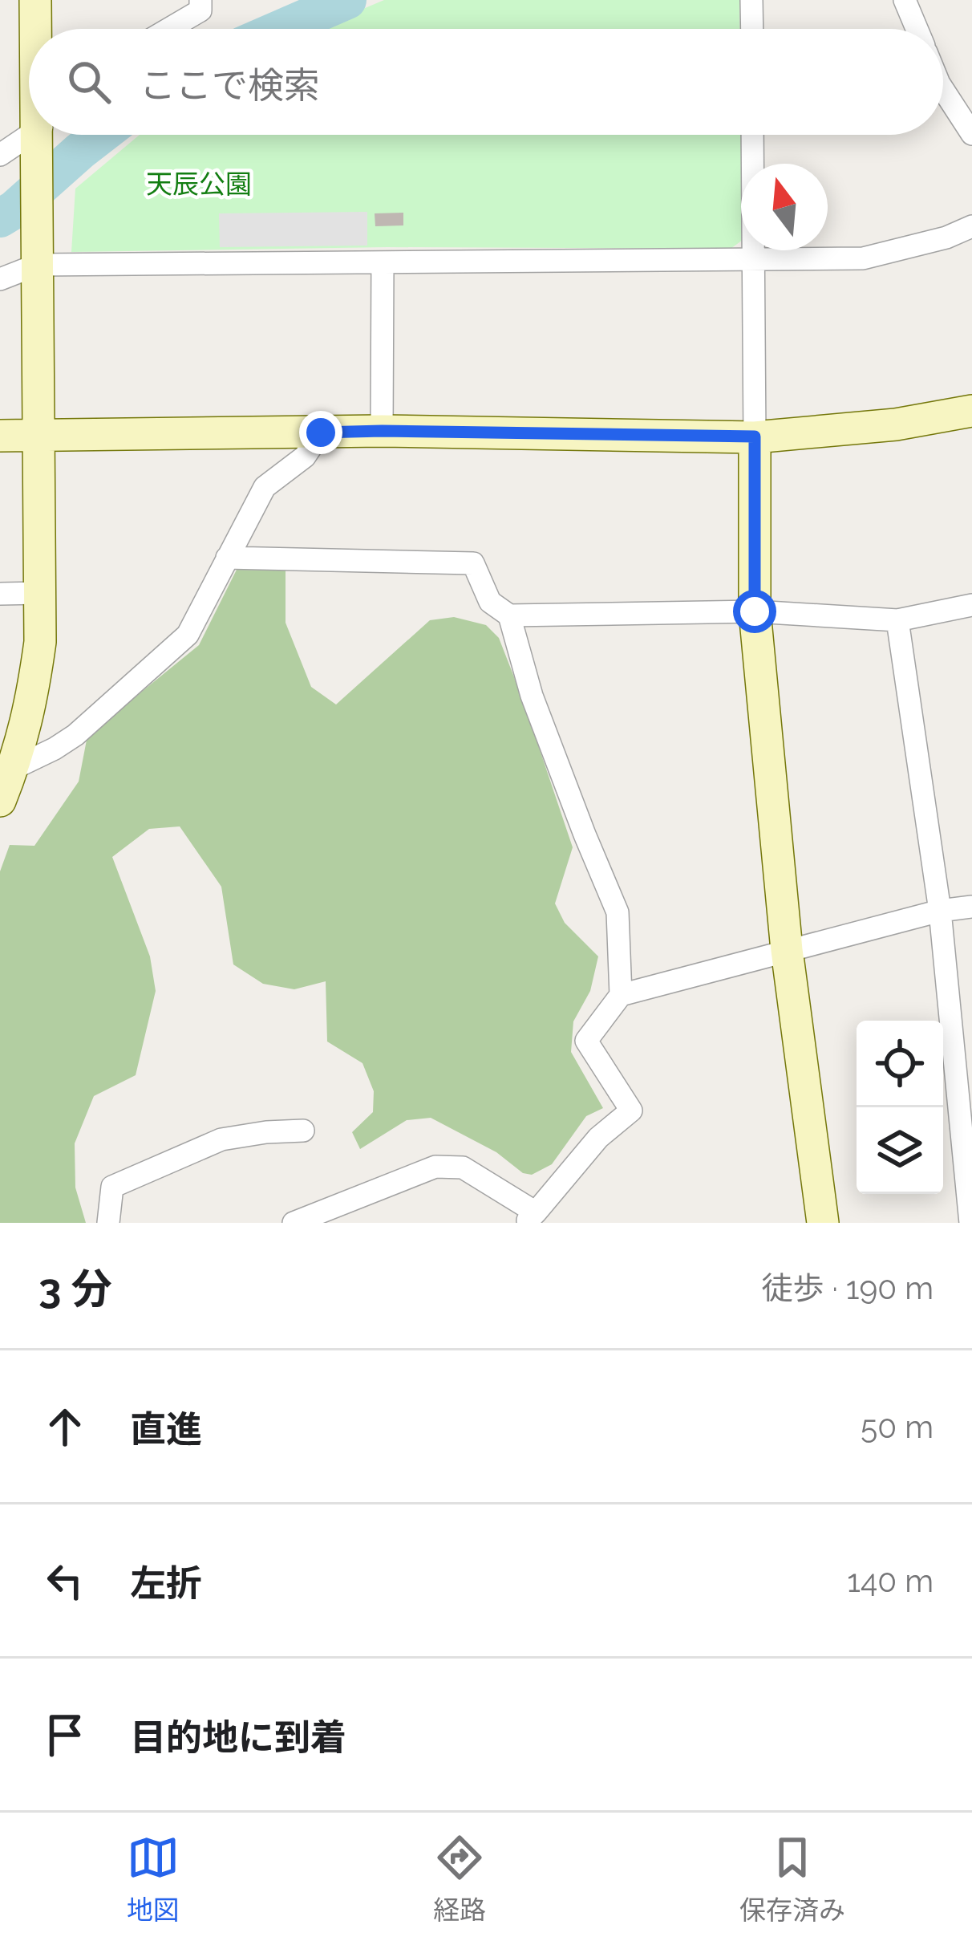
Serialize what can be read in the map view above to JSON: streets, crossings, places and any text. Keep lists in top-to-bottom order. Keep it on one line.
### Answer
{"parks":["天辰公園"],"north":"top","page":{"search":"ここで検索","heading":["3 分","徒歩 · 190 m"],"list":[["直進","50 m"],["左折","140 m"],"目的地に到着"],"nav":["地図","経路","保存済み"]}}
